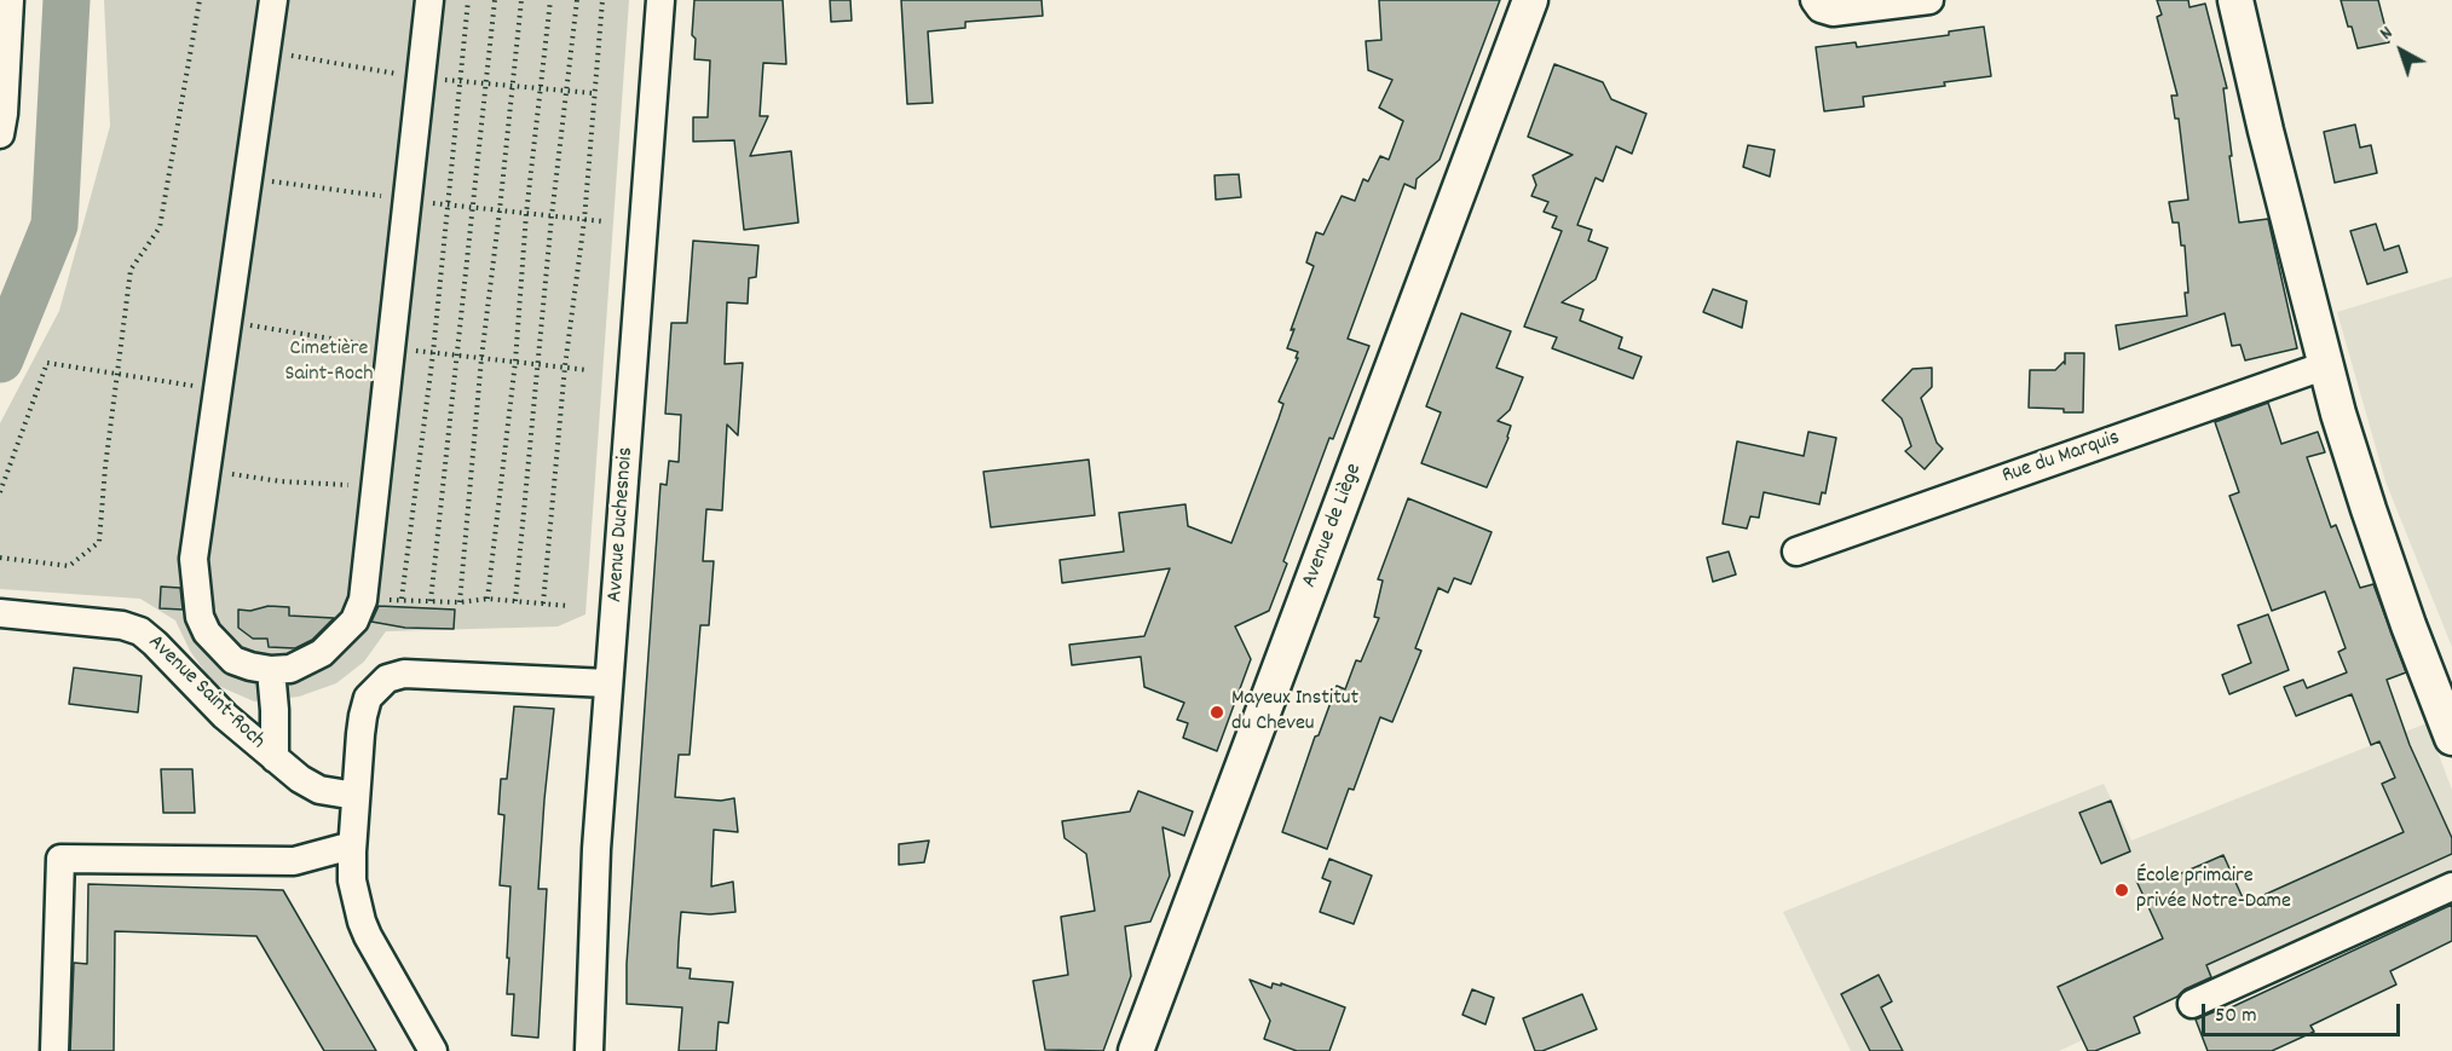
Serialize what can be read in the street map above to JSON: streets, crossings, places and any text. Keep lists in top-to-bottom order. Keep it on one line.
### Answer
{"streets":{"main road":["Avenue de Liège"],"street":["Rue du Marquis","Avenue Duchesnois","Avenue Saint-Roch"]},"parks":["Cimetière Saint-Roch"],"places":["Mayeux Institut du Cheveu","École primaire privée Notre-Dame"],"scale_bar":"50 m","north":"top left"}
